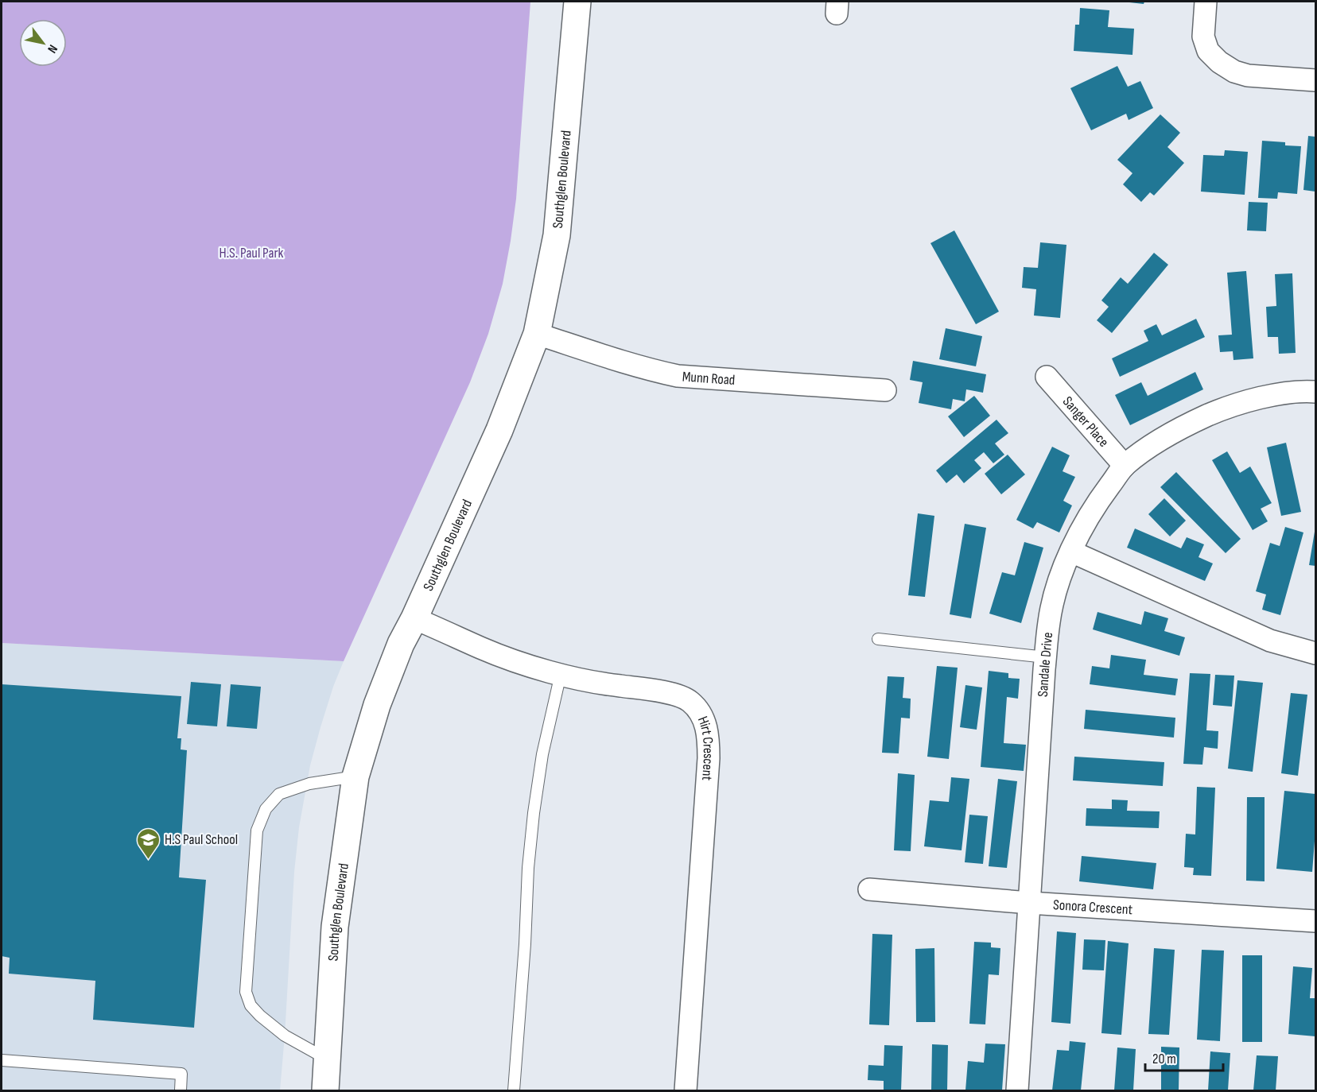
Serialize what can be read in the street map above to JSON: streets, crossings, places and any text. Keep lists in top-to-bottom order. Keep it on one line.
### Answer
{"streets":{"street":["Southglen Boulevard","Munn Road","Sanger Place","Sandale Drive","Hirt Crescent","Sonora Crescent"]},"crossings":[["Southglen Boulevard","Munn Road"],["Southglen Boulevard","Hirt Crescent"],["Sanger Place","Sandale Drive"],["Sandale Drive","Sonora Crescent"]],"parks":["H.S. Paul Park"],"places":{"school or university":["H.S Paul School"]},"scale_bar":"20 m","north":"bottom right"}
